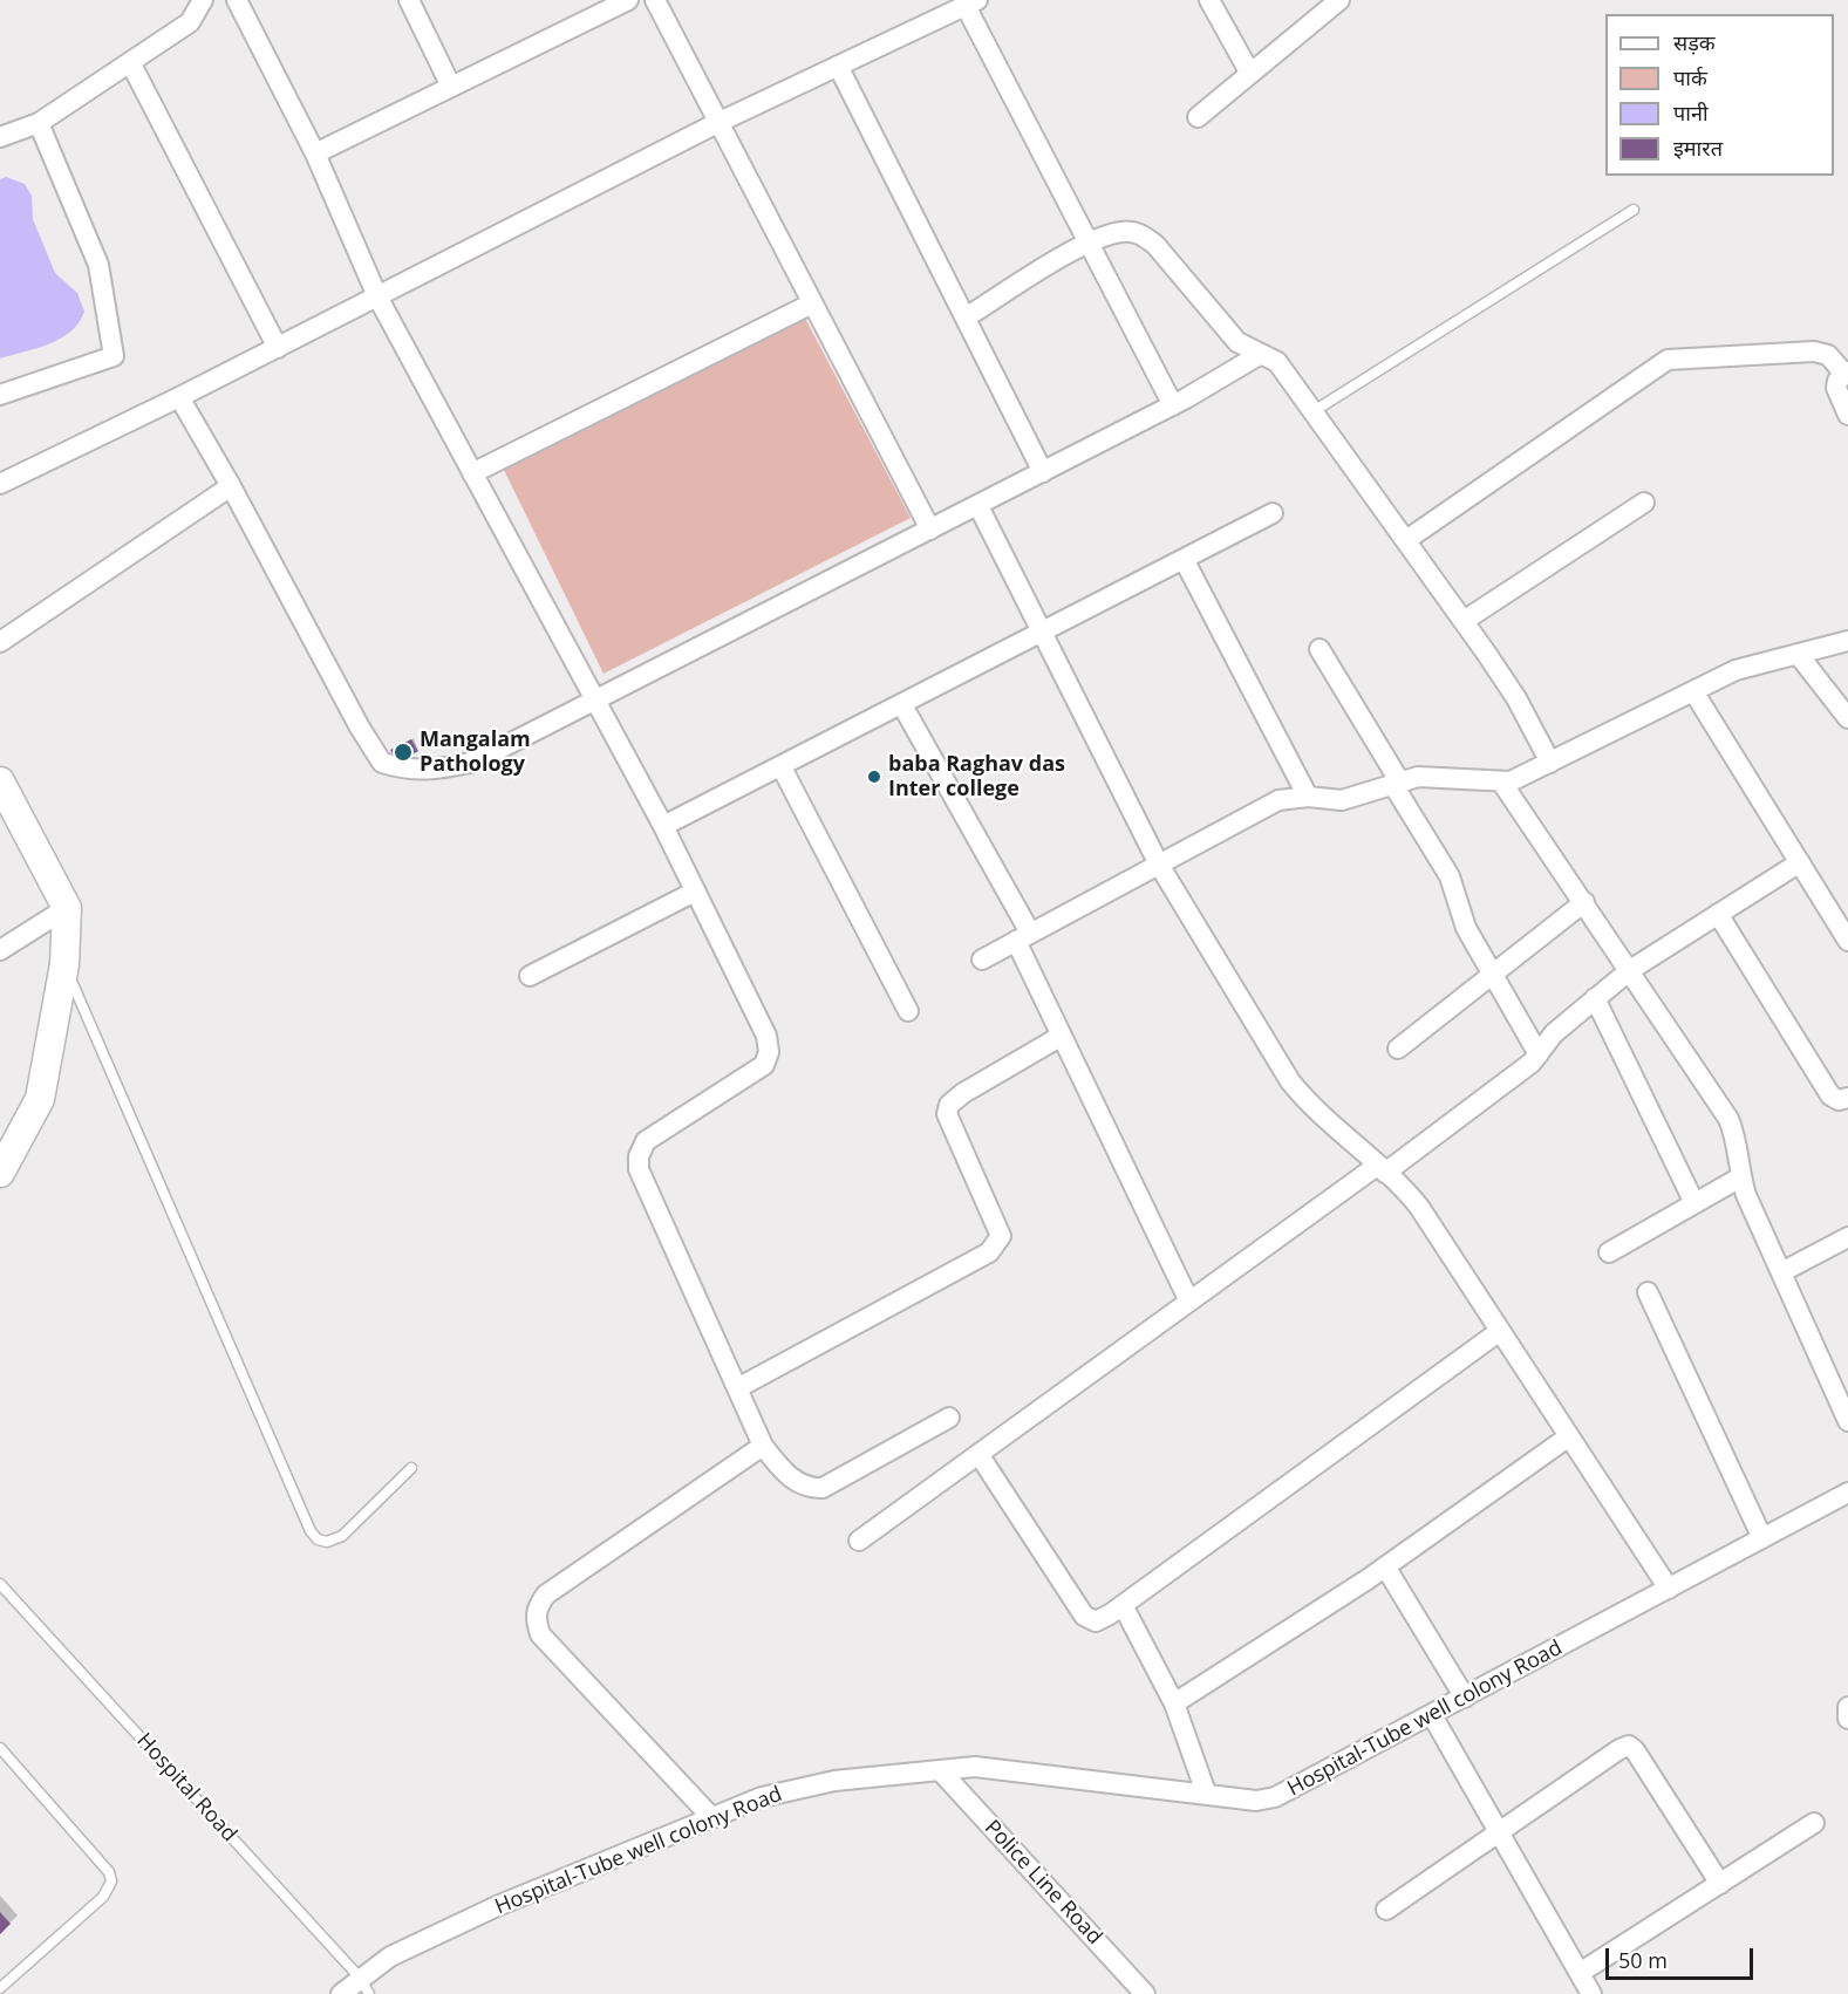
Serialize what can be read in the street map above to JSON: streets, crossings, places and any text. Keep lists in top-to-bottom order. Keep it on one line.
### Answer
{"streets":{"street":["Hospital-Tube well colony Road","Police Line Road"],"lane":["Hospital Road"]},"crossings":[["Hospital-Tube well colony Road","Hospital Road"],["Hospital-Tube well colony Road","Police Line Road"]],"places":["Mangalam Pathology","baba Raghav das Inter college"],"legend":["सड़क","पार्क","पानी","इमारत"],"scale_bar":"50 m"}
